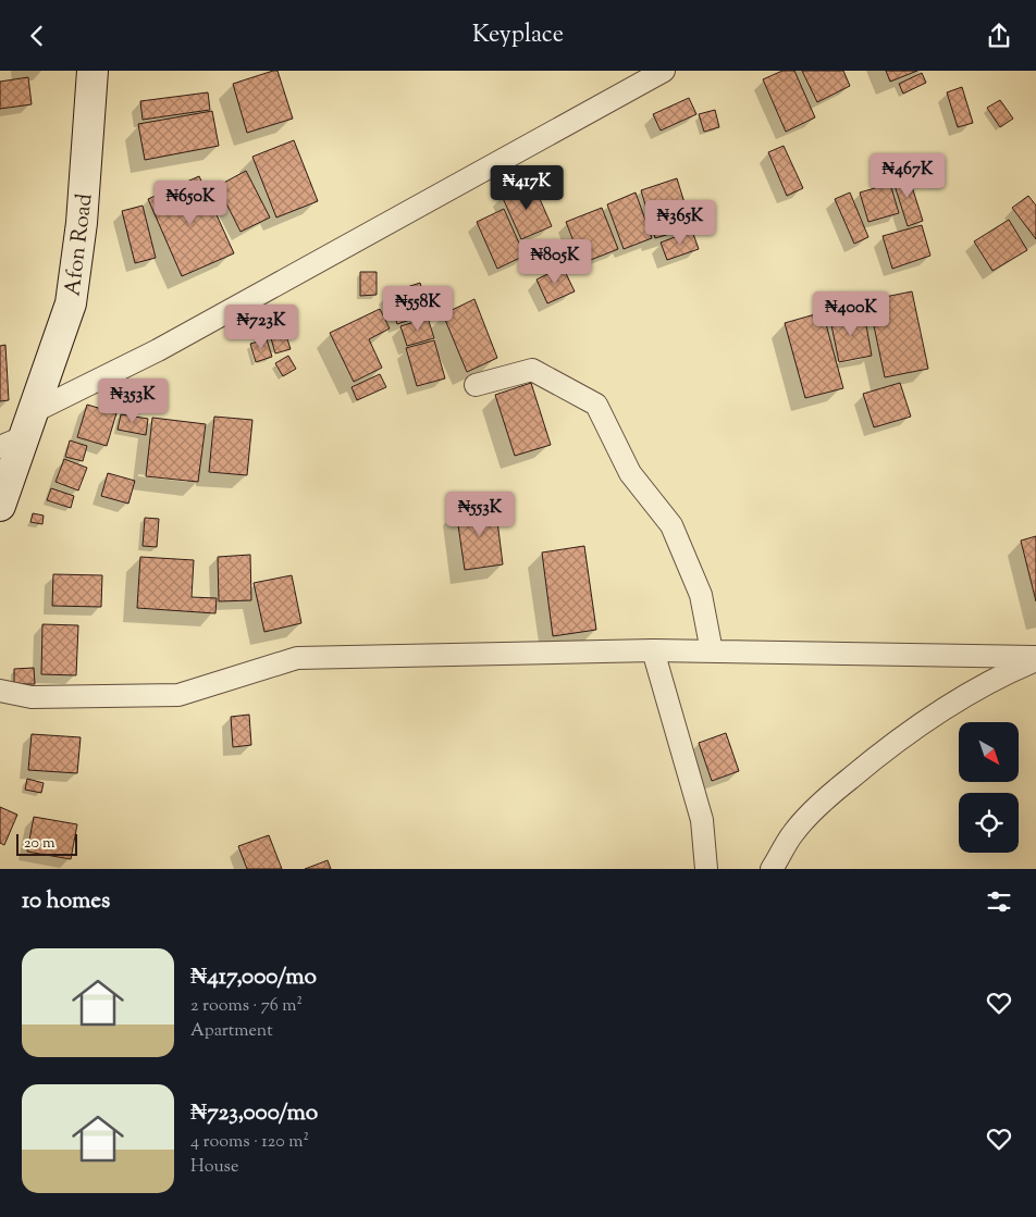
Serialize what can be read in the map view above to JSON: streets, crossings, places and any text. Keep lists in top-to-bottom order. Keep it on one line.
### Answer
{"streets":{"main road":["Afon Road"]},"scale_bar":"20 m","north":"bottom right","page":{"header":"Keyplace","price":["₦467K","₦417K","₦650K","₦365K","₦805K","₦558K","₦400K","₦723K","₦353K","₦553K"],"scale":"20 m","heading":"10 homes","list":[{"name":"₦417,000/mo","note":"2 rooms · 76 m² · Apartment"},{"name":"₦723,000/mo","note":"4 rooms · 120 m² · House"}]}}
